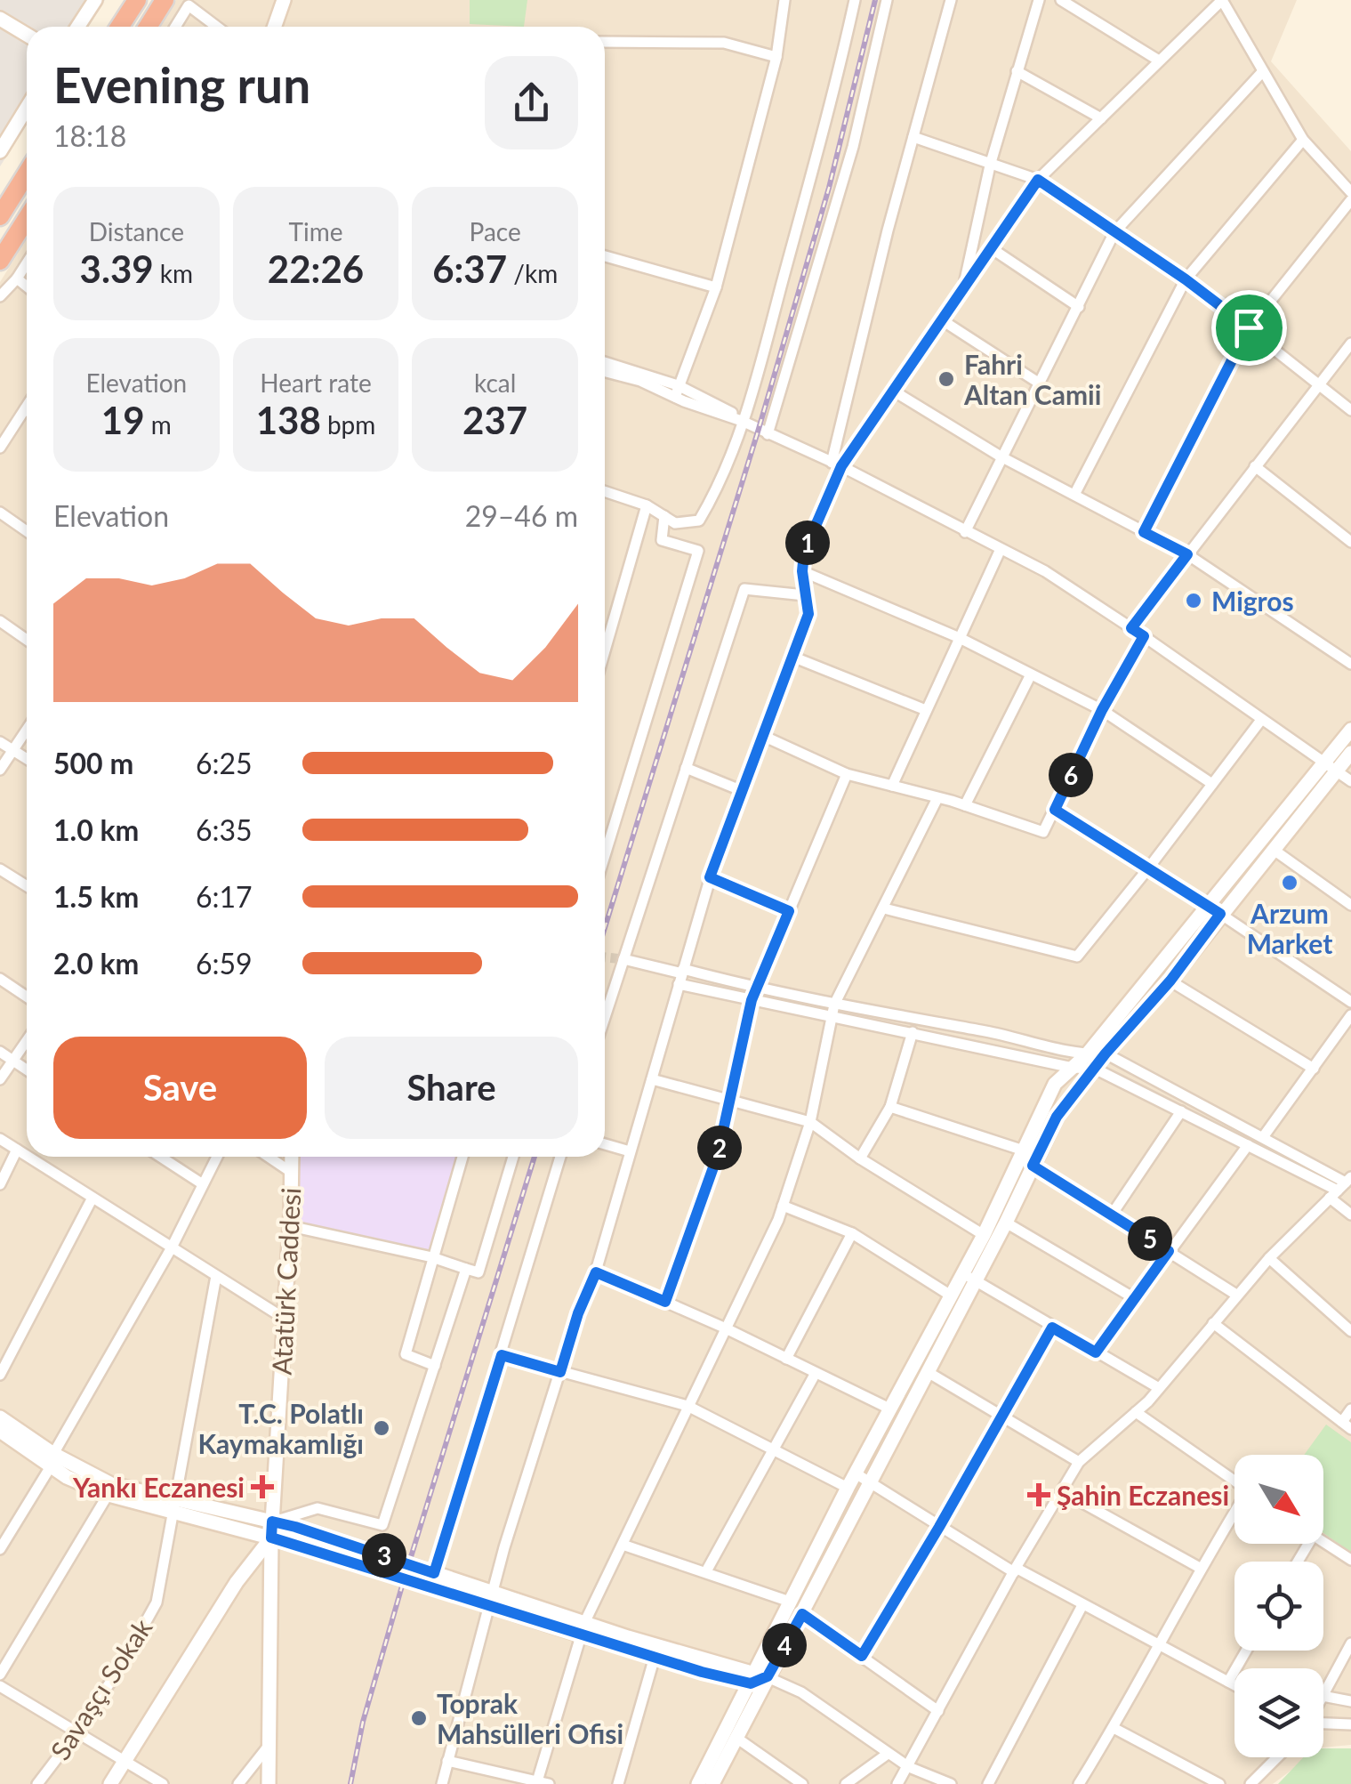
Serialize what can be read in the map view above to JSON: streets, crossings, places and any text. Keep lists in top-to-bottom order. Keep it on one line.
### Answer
{"streets":{"street":["Atatürk Caddesi","Savaşçı Sokak"]},"places":{"other":["Fahri Altan Camii","Migros","Arzum Market","T.C. Polatlı Kaymakamlığı","Toprak Mahsülleri Ofisi"],"health":["Yankı Eczanesi","Şahin Eczanesi"]},"north":"bottom right","page":{"heading":["Evening run","18:18"],"stats":[["Distance","3.39 km"],["Time","22:26"],["Pace","6:37 /km"],["Elevation","19 m"],["Heart rate","138 bpm"],["kcal","237"]],"chart":["Elevation","29–46 m"],"pins":["1","6","2","5","3","4"],"list":[{"name":"500 m","note":"6:25"},{"name":"1.0 km","note":"6:35"},{"name":"1.5 km","note":"6:17"},{"name":"2.0 km","note":"6:59"}],"buttons":["Save","Share"]}}
